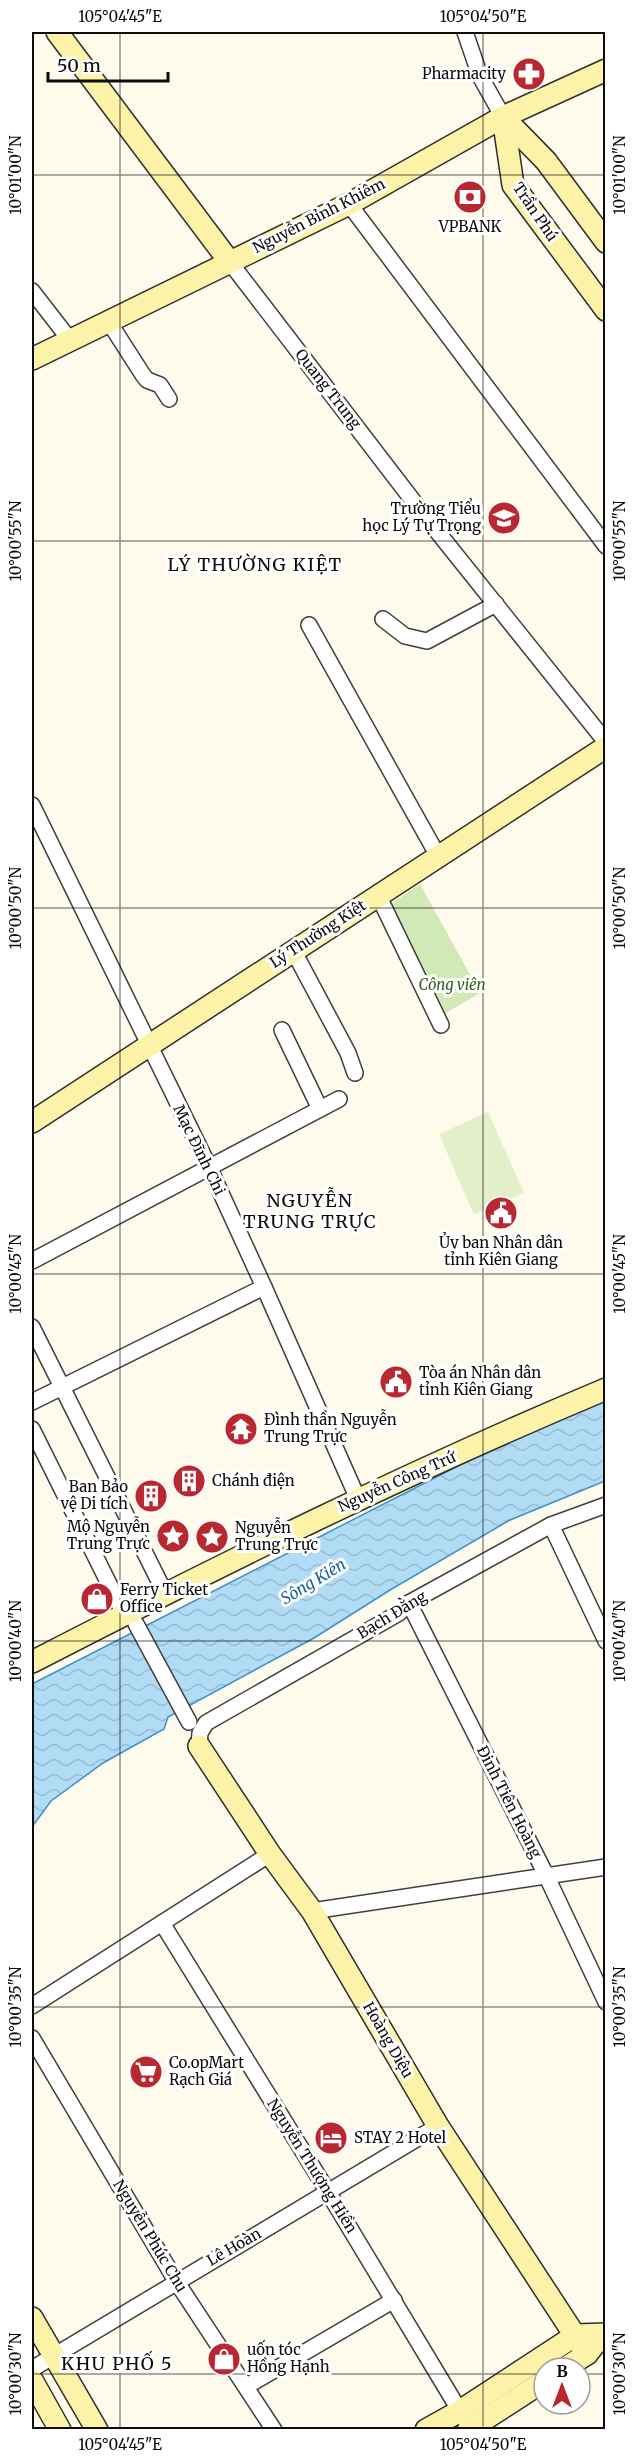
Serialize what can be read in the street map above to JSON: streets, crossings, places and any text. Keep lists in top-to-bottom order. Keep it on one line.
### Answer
{"streets":{"street":["Trần Phú","Nguyễn Bỉnh Khiêm","Quang Trung","Lý Thường Kiệt","Mạc Đĩnh Chi","Nguyễn Công Trứ","Bạch Đằng","Đinh Tiên Hoàng","Hoàng Diệu","Nguyễn Thượng Hiền","Nguyễn Phúc Chu","Lê Hoàn"]},"crossings":[["Trần Phú","Nguyễn Bỉnh Khiêm"],["Nguyễn Bỉnh Khiêm","Quang Trung"],["Lý Thường Kiệt","Mạc Đĩnh Chi"],["Mạc Đĩnh Chi","Nguyễn Công Trứ"],["Bạch Đằng","Đinh Tiên Hoàng"],["Bạch Đằng","Hoàng Diệu"],["Hoàng Diệu","Lê Hoàn"],["Nguyễn Thượng Hiền","Lê Hoàn"],["Nguyễn Phúc Chu","Lê Hoàn"]],"districts":["LÝ THƯỜNG KIỆT","NGUYỄN TRUNG TRỰC","KHU PHỐ 5"],"water":["Sông Kiên"],"parks":["Công viên"],"places":{"pharmacy":["Pharmacity"],"bank":["VPBANK"],"school or university":["Trường Tiểu học Lý Tự Trọng"],"public building":["Ủy ban Nhân dân tỉnh Kiên Giang","Tòa án Nhân dân tỉnh Kiên Giang"],"temple":["Đình thần Nguyễn Trung Trực"],"building":["Chánh điện","Ban Bảo vệ Di tích"],"place":["Mộ Nguyễn Trung Trực","Nguyễn Trung Trực"],"shop":["Ferry Ticket Office","uốn tóc Hồng Hạnh"],"supermarket":["Co.opMart Rạch Giá"],"hotel":["STAY 2 Hotel"]},"scale_bar":"50 m","north":"top","coordinates":["105°04'45\"E","105°04'50\"E","10°01'00\"N","10°00'55\"N","10°00'50\"N","10°00'45\"N","10°00'40\"N","10°00'35\"N","10°00'30\"N"]}
